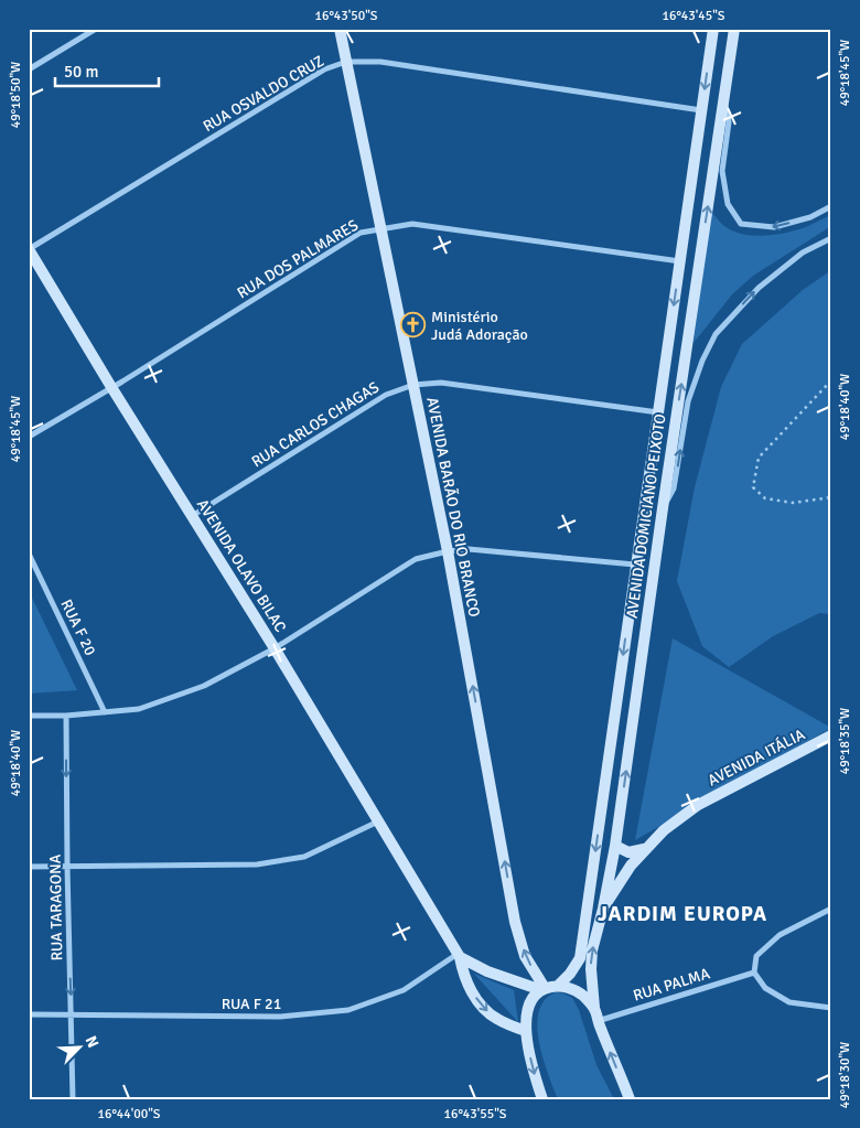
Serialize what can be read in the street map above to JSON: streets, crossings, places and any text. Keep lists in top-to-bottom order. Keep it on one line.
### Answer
{"streets":{"street":["RUA OSVALDO CRUZ","RUA DOS PALMARES","RUA CARLOS CHAGAS","AVENIDA BARÃO DO RIO BRANCO","AVENIDA DOMICIANO PEIXOTO","AVENIDA OLAVO BILAC","RUA F 20","AVENIDA ITÁLIA","RUA TARAGONA","RUA PALMA","RUA F 21"]},"crossings":[["RUA OSVALDO CRUZ","AVENIDA BARÃO DO RIO BRANCO"],["RUA OSVALDO CRUZ","AVENIDA DOMICIANO PEIXOTO"],["RUA OSVALDO CRUZ","AVENIDA OLAVO BILAC"],["RUA DOS PALMARES","AVENIDA BARÃO DO RIO BRANCO"],["RUA DOS PALMARES","AVENIDA DOMICIANO PEIXOTO"],["RUA DOS PALMARES","AVENIDA OLAVO BILAC"],["RUA CARLOS CHAGAS","AVENIDA BARÃO DO RIO BRANCO"],["RUA CARLOS CHAGAS","AVENIDA DOMICIANO PEIXOTO"],["RUA CARLOS CHAGAS","AVENIDA OLAVO BILAC"],["AVENIDA DOMICIANO PEIXOTO","AVENIDA ITÁLIA"],["AVENIDA DOMICIANO PEIXOTO","RUA PALMA"],["AVENIDA OLAVO BILAC","RUA F 21"],["RUA TARAGONA","RUA F 21"]],"one_way":["AVENIDA BARÃO DO RIO BRANCO","RUA TARAGONA"],"districts":["JARDIM EUROPA"],"places":{"church":["Ministério Judá Adoração"]},"scale_bar":"50 m","north":"top right","coordinates":["16°43'50\"S","16°43'45\"S","49°18'45\"W","49°18'50\"W","49°18'40\"W","49°18'35\"W","49°18'30\"W","16°44'00\"S","16°43'55\"S"]}
